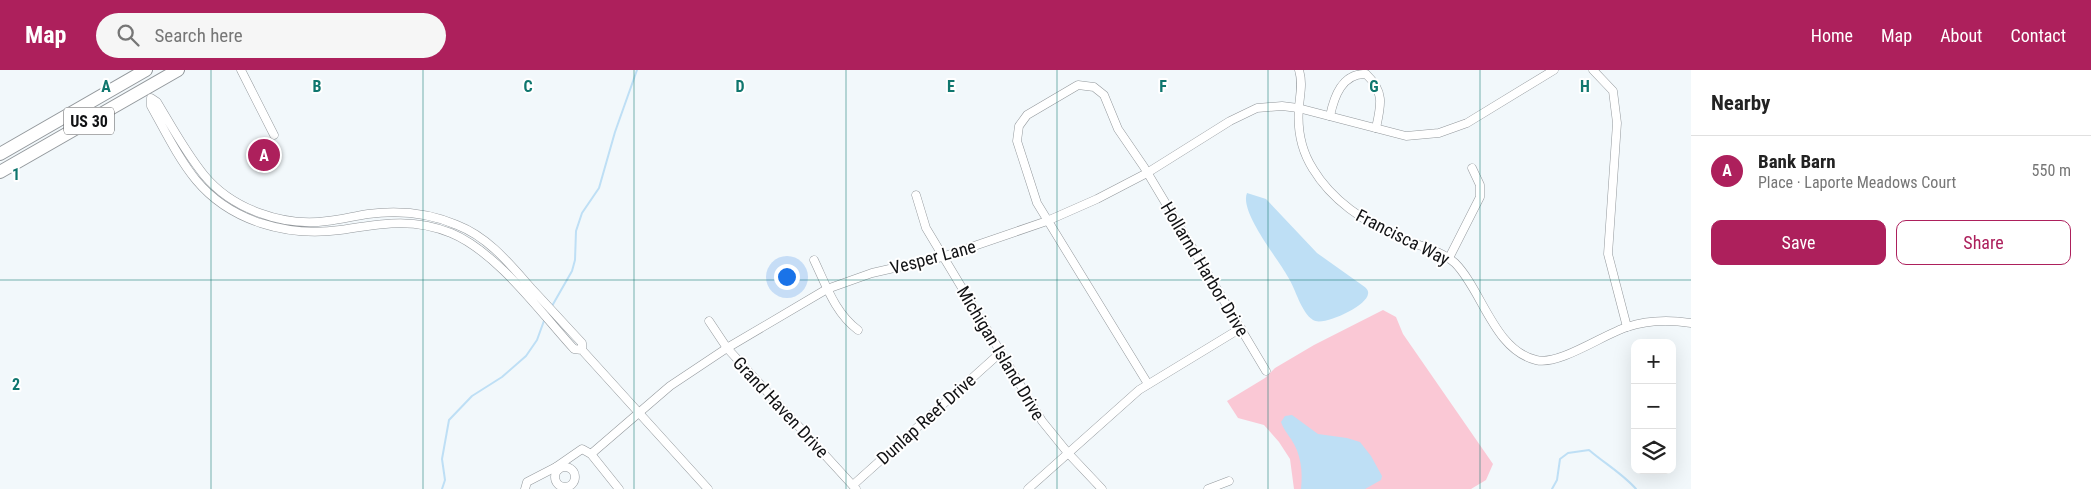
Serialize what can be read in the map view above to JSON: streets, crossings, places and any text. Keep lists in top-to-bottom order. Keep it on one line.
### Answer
{"streets":{"main road":["US 30"],"street":["Francisca Way","Vesper Lane","Hollarnd Harbor Drive","Michigan Island Drive","Grand Haven Drive","Dunlap Reef Drive"]},"crossings":[["Francisca Way","Vesper Lane"],["Vesper Lane","Hollarnd Harbor Drive"],["Vesper Lane","Michigan Island Drive"],["Vesper Lane","Grand Haven Drive"],["Michigan Island Drive","Dunlap Reef Drive"],["Grand Haven Drive","Dunlap Reef Drive"]],"page":{"header":"Map","search":"Search here","nav":["Home","Map","About","Contact"],"heading":"Nearby","list":[{"mark":"A","name":"Bank Barn","note":"Place · Laporte Meadows Court","value":"550 m"}],"pins":"A","buttons":["Save","Share"],"map_buttons":["+","−"]},"grid":{"columns":["A","B","C","D","E","F","G","H"],"rows":["1","2"]}}
